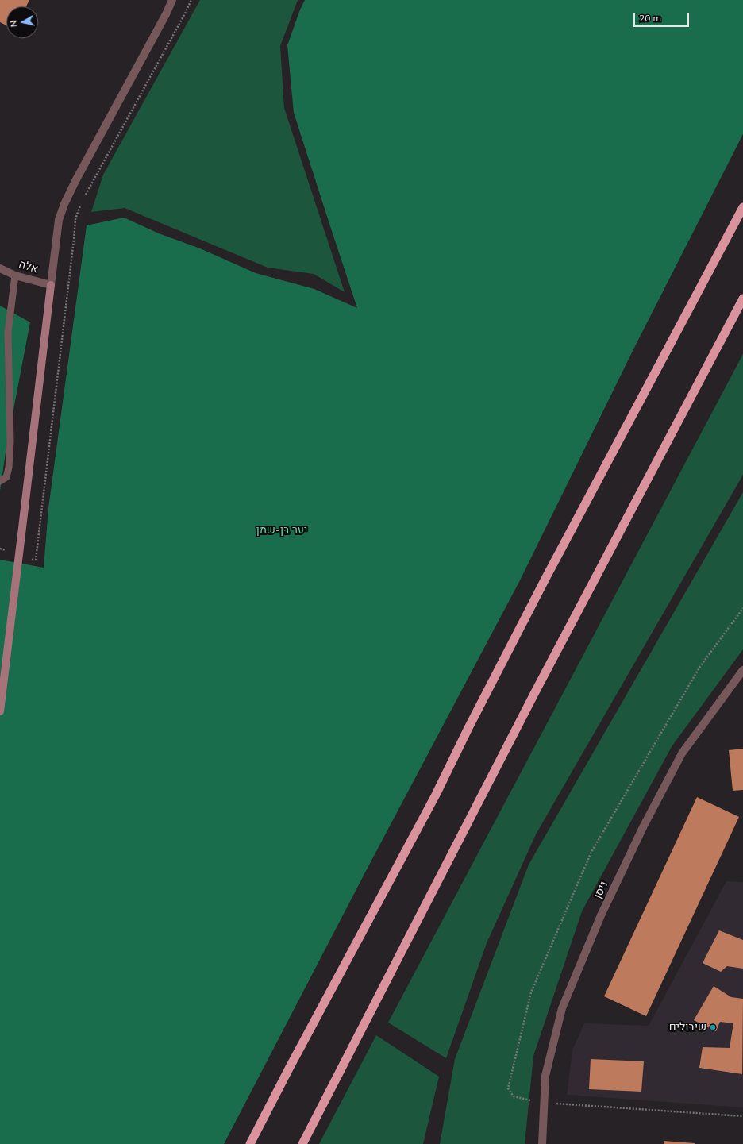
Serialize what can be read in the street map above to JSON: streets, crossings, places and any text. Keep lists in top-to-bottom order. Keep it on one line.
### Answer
{"streets":{"street":["אלה","ניסן"]},"parks":["יער בן-שמן"],"places":["שיבולים"],"scale_bar":"20 m","north":"left"}
